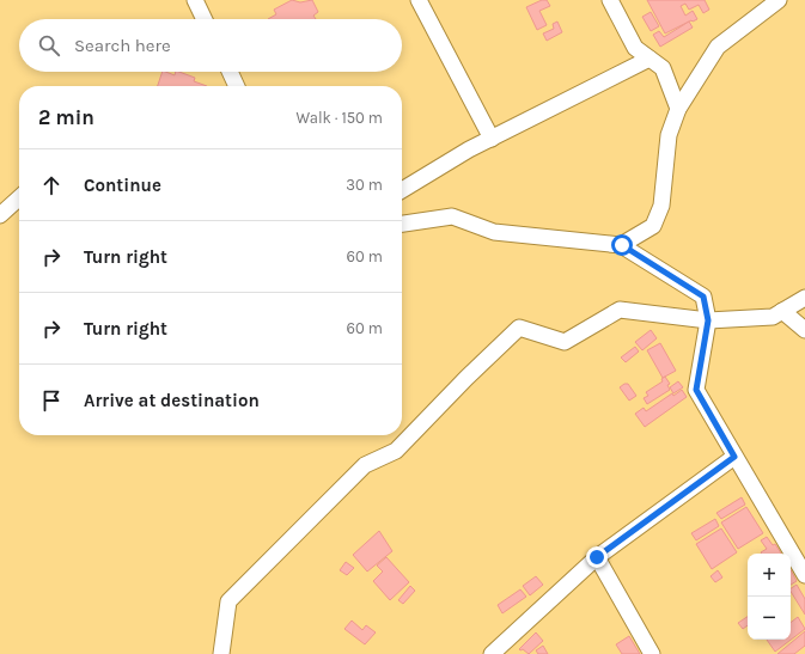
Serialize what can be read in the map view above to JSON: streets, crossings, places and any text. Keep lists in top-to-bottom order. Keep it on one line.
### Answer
{"page":{"search":"Search here","heading":["2 min","Walk · 150 m"],"list":[["Continue","30 m"],["Turn right","60 m"],["Turn right","60 m"],"Arrive at destination"],"map_buttons":["+","−"]}}
